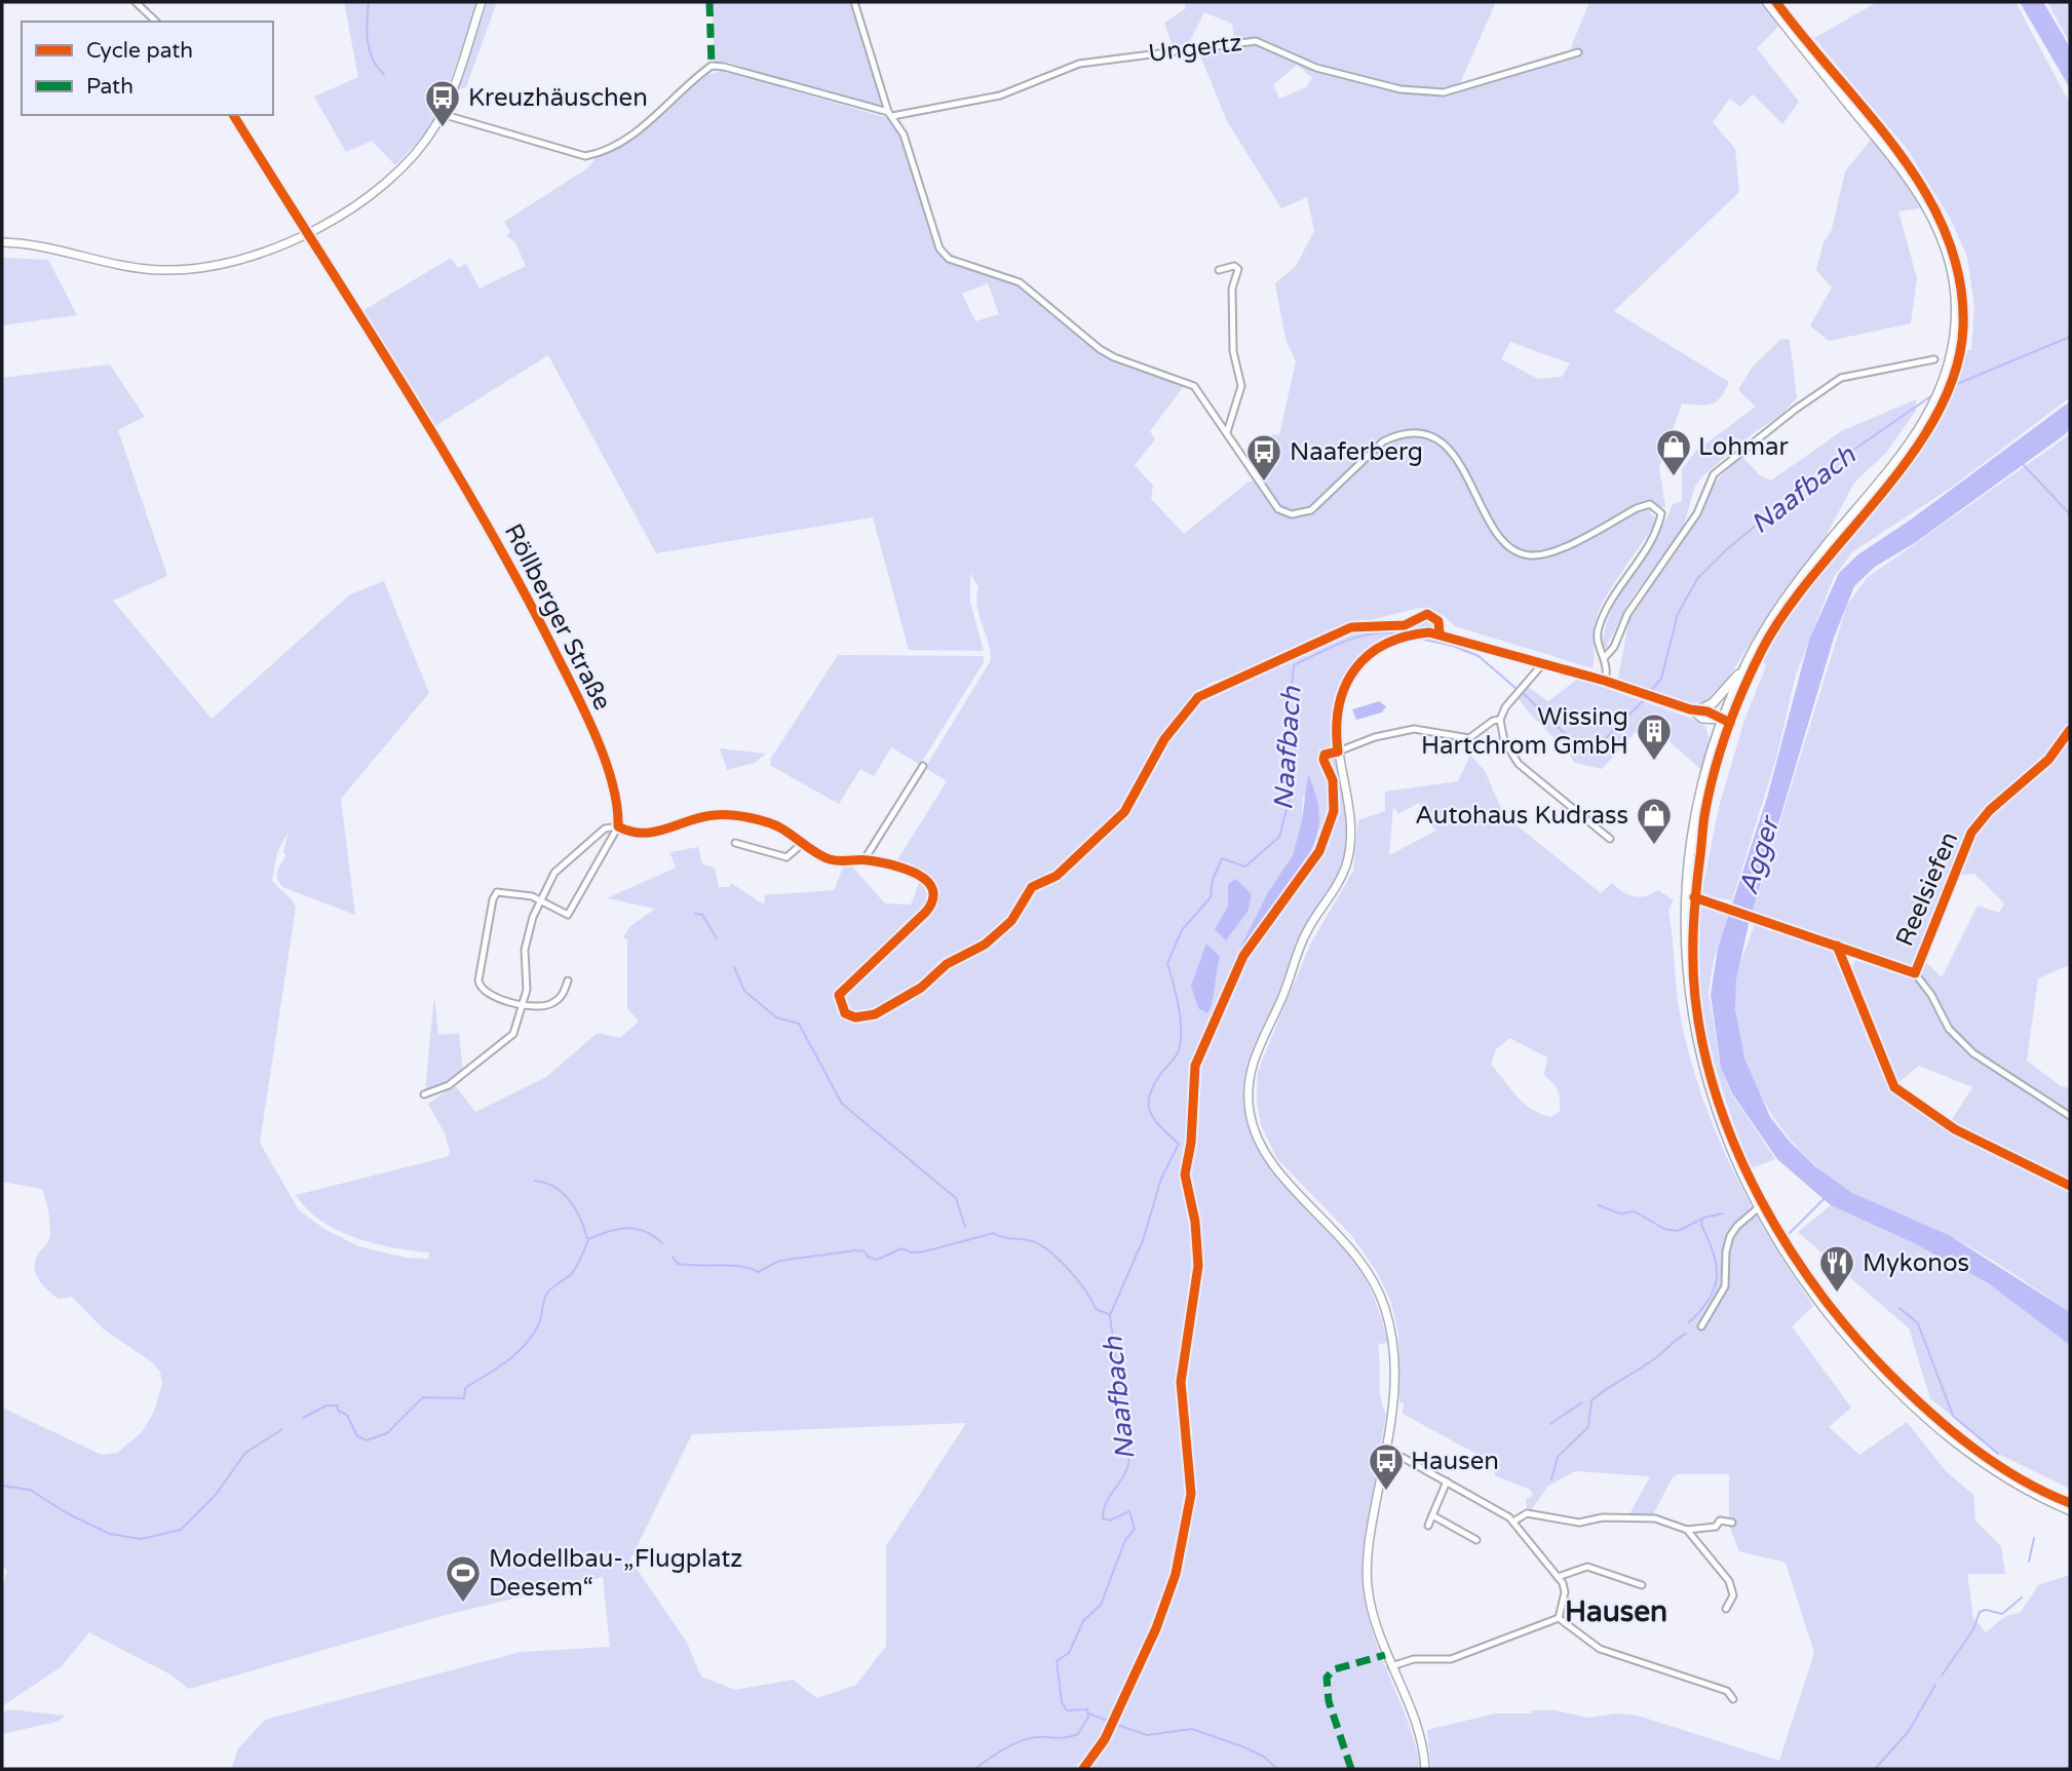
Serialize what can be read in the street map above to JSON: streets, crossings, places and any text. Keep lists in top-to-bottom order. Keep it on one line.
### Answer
{"streets":{"street":["Ungertz","Röllberger Straße","Reelsiefen"]},"districts":["Hausen"],"water":["Naafbach","Agger"],"places":{"bus stop":["Kreuzhäuschen","Naaferberg","Hausen"],"shop":["Lohmar","Autohaus Kudrass"],"building":["Wissing Hartchrom GmbH"],"restaurant":["Mykonos"],"sports":["Modellbau-„Flugplatz Deesem“"]},"legend":["Cycle path","Path"]}
